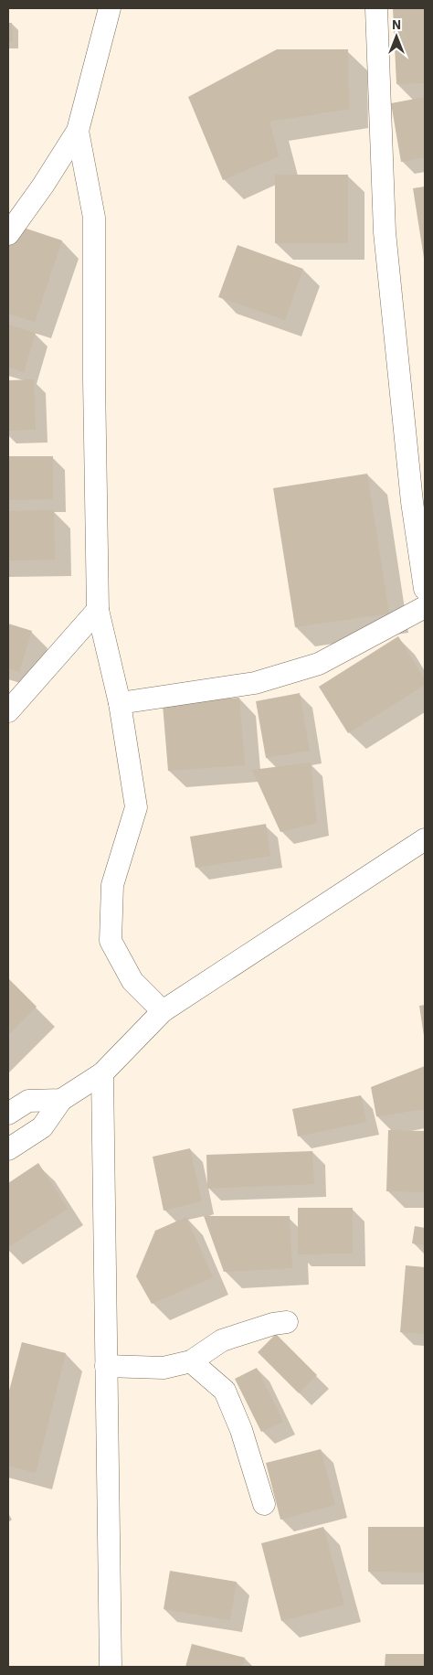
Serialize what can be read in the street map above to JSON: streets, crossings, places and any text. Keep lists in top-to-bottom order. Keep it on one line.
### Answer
{"north":"top"}
